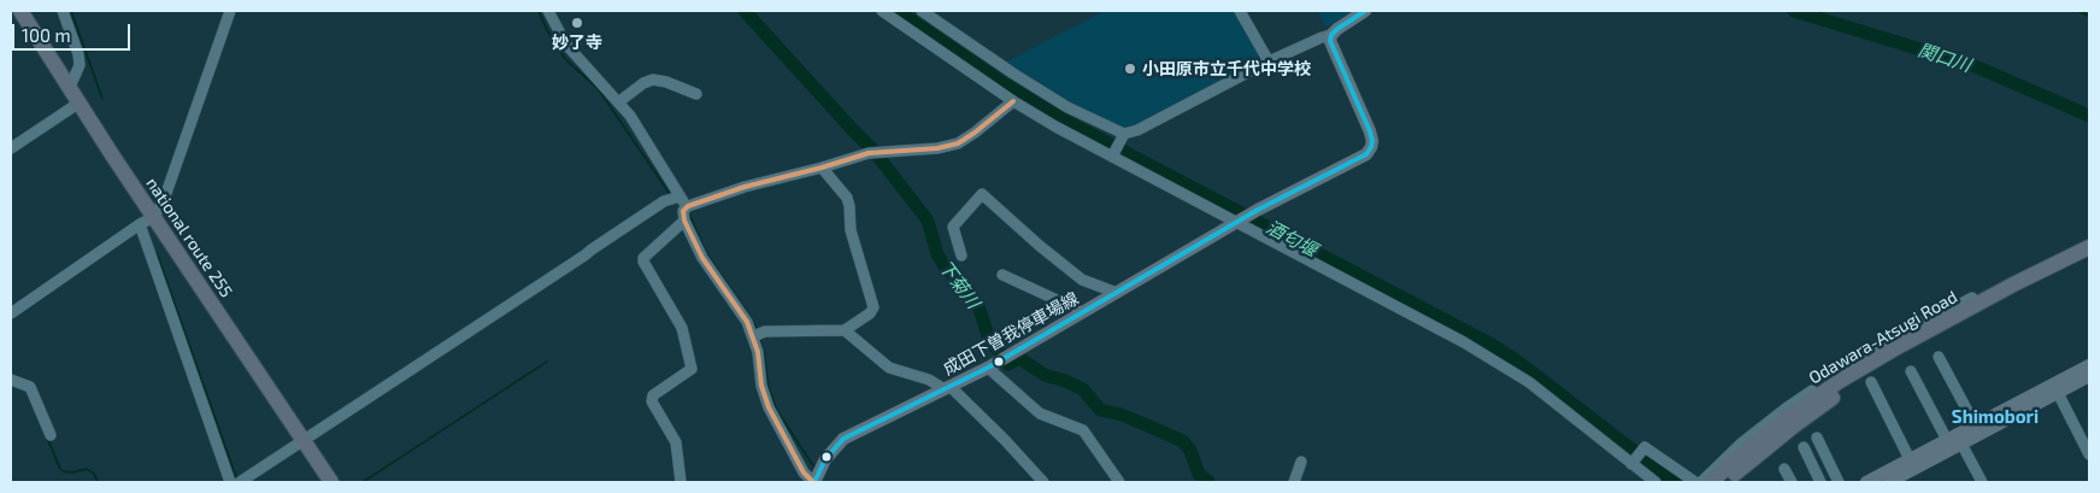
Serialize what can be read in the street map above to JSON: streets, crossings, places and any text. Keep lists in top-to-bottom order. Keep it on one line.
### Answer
{"streets":{"highway":["national route 255","Odawara-Atsugi Road"],"main road":["成田下曽我停車場線"]},"districts":["Shimobori"],"water":["関口川","酒匂堰","下菊川"],"places":["妙了寺","小田原市立千代中学校"],"scale_bar":"100 m"}
